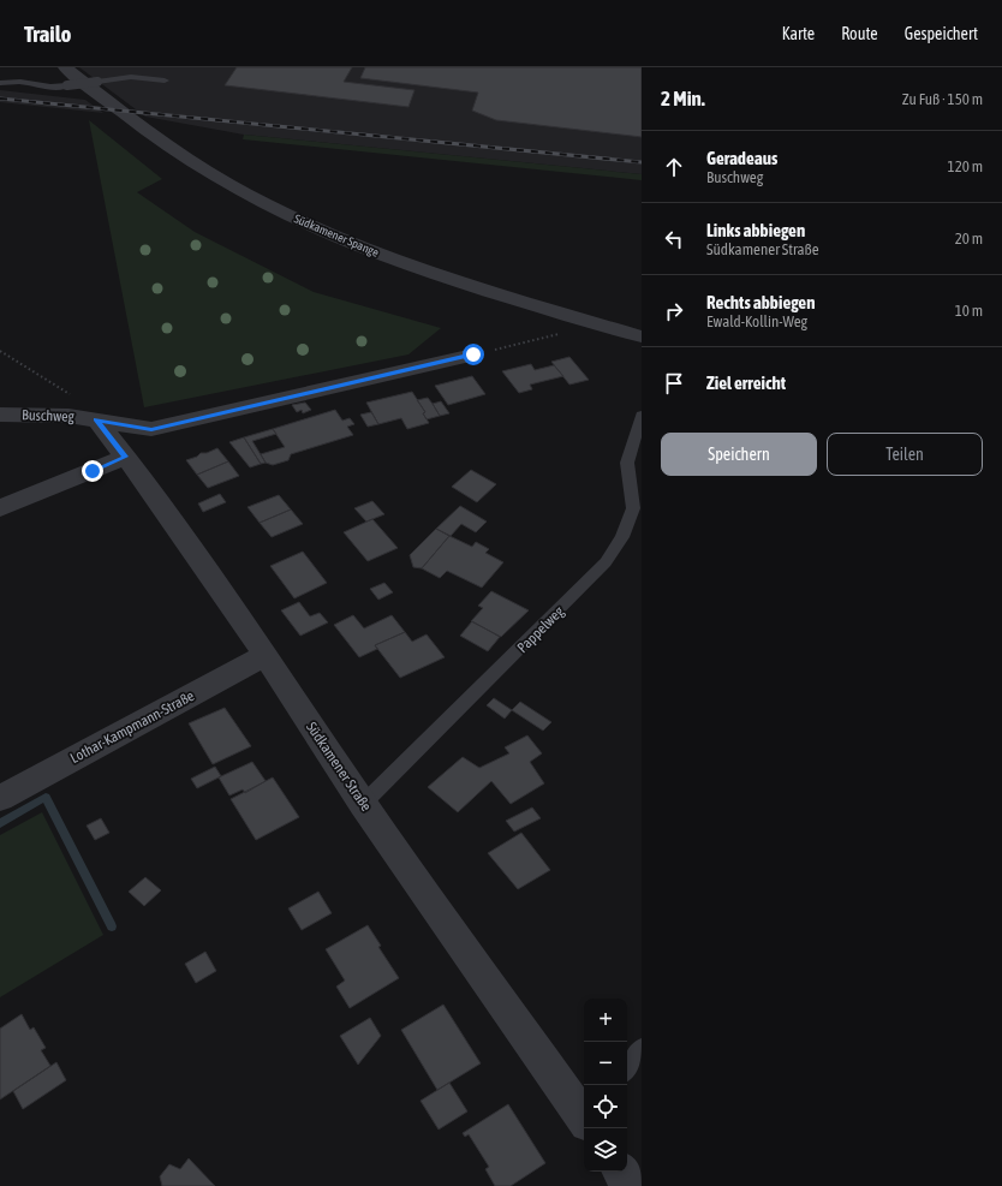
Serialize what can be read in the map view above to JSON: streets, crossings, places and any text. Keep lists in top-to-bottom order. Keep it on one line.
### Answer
{"streets":{"street":["Südkamener Spange","Buschweg","Lothar-Kampmann-Straße","Südkamener Straße"],"lane":["Pappelweg"]},"crossings":[["Buschweg","Südkamener Straße"],["Pappelweg","Südkamener Straße"],["Lothar-Kampmann-Straße","Südkamener Straße"]],"page":{"header":"Trailo","nav":["Karte","Route","Gespeichert"],"heading":["2 Min.","Zu Fuß · 150 m"],"list":[["Geradeaus","Buschweg","120 m"],["Links abbiegen","Südkamener Straße","20 m"],["Rechts abbiegen","Ewald-Kollin-Weg","10 m"],"Ziel erreicht"],"buttons":["Speichern","Teilen"],"map_buttons":["+","−"]}}
